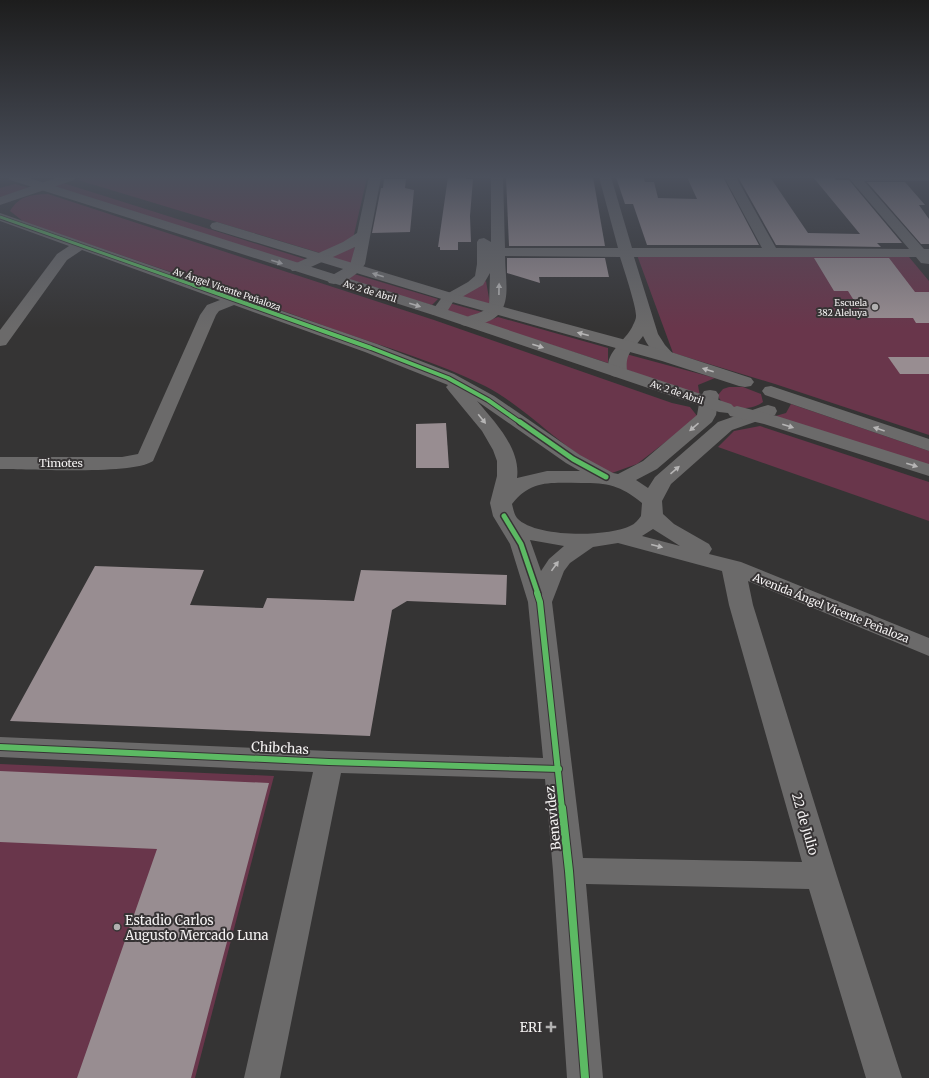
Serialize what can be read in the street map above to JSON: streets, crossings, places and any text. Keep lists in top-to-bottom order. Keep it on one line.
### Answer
{"streets":{"street":["Av Ángel Vicente Peñaloza","Av. 2 de Abril","Timotes","Avenida Ángel Vicente Peñaloza","Chibchas","Benavídez","22 de Julio"]},"crossings":[["Av Ángel Vicente Peñaloza","Timotes"],["Av Ángel Vicente Peñaloza","Avenida Ángel Vicente Peñaloza"],["Avenida Ángel Vicente Peñaloza","Benavídez"],["Avenida Ángel Vicente Peñaloza","22 de Julio"],["Chibchas","Benavídez"]],"places":{"other":["Escuela 382 Aleluya","Estadio Carlos Augusto Mercado Luna"],"health":["ERI"]}}
